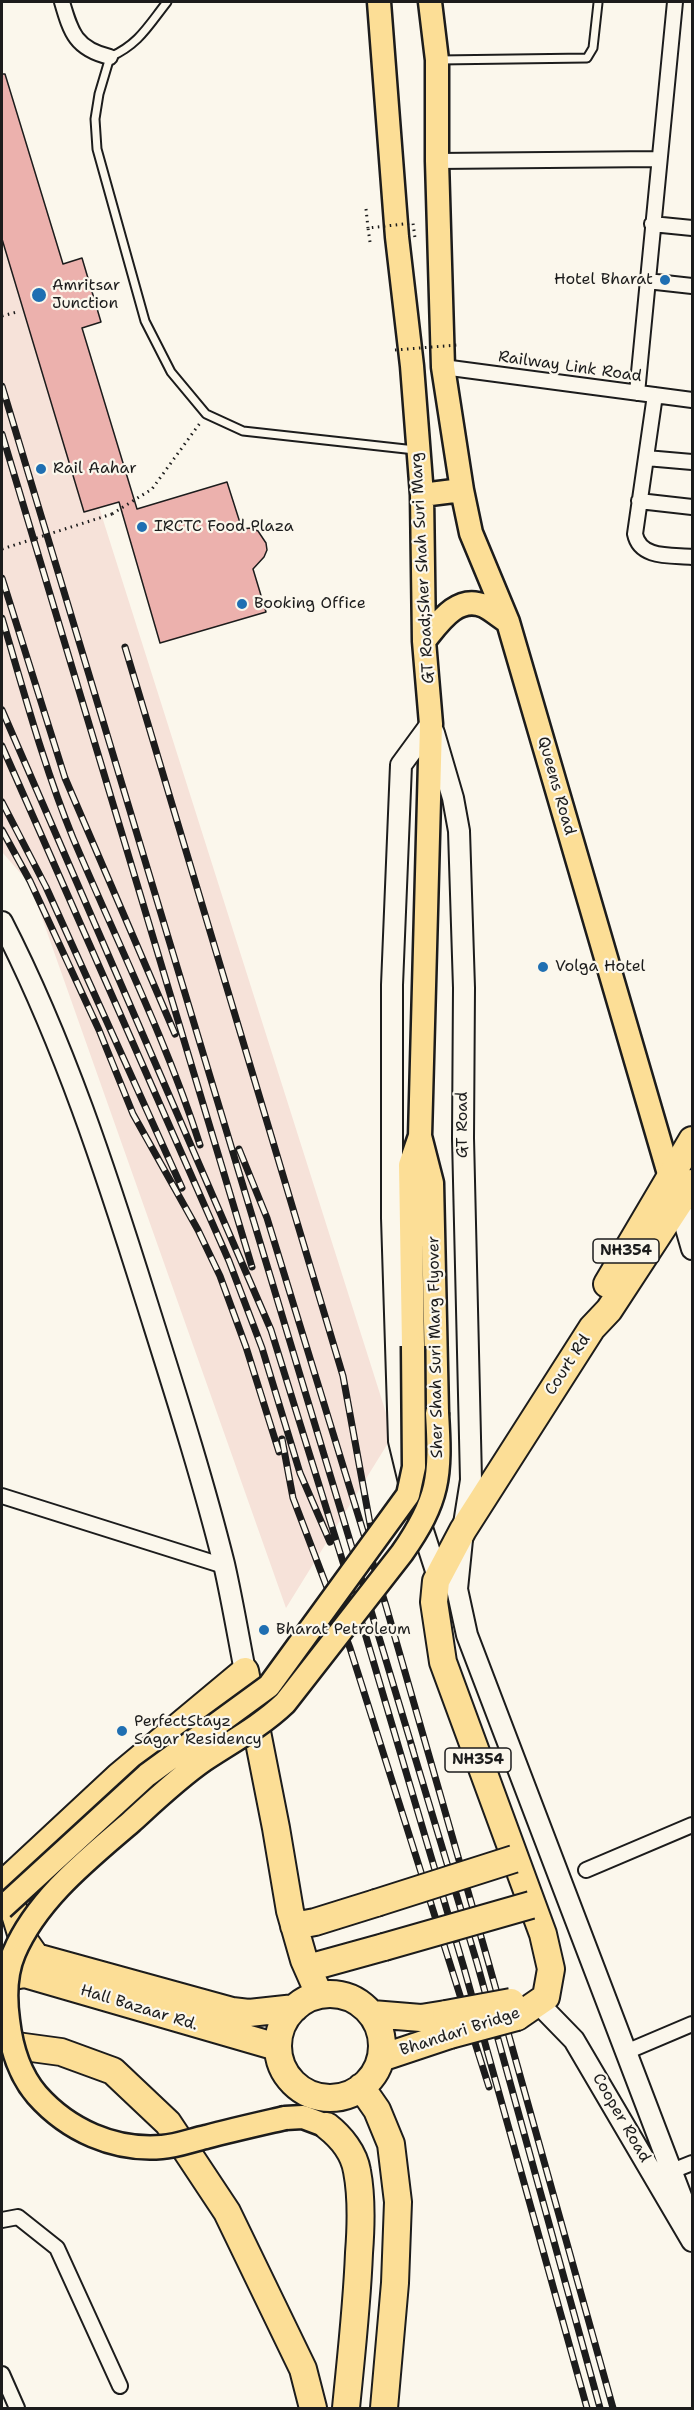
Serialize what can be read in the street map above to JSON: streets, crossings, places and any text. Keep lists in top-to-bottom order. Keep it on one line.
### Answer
{"streets":{"highway":["NH354","Court Rd","Hall Bazaar Rd.","Bhandari Bridge"],"main road":["GT Road;Sher Shah Suri Marg","Queens Road","GT Road","Sher Shah Suri Marg Flyover","Cooper Road"],"street":["Railway Link Road"]},"crossings":[["Railway Link Road","Queens Road"],["GT Road;Sher Shah Suri Marg","GT Road"],["GT Road;Sher Shah Suri Marg","Sher Shah Suri Marg Flyover"],["Queens Road","NH354"],["Queens Road","Court Rd"],["GT Road","NH354"],["GT Road","Court Rd"],["NH354","Court Rd"],["NH354","Hall Bazaar Rd."],["NH354","Bhandari Bridge"],["Hall Bazaar Rd.","Bhandari Bridge"],["Bhandari Bridge","Cooper Road"]],"places":["Hotel Bharat","Amritsar Junction","Rail Aahar","IRCTC Food Plaza","Booking Office","Volga Hotel","Bharat Petroleum","PerfectStayz Sagar Residency"]}
